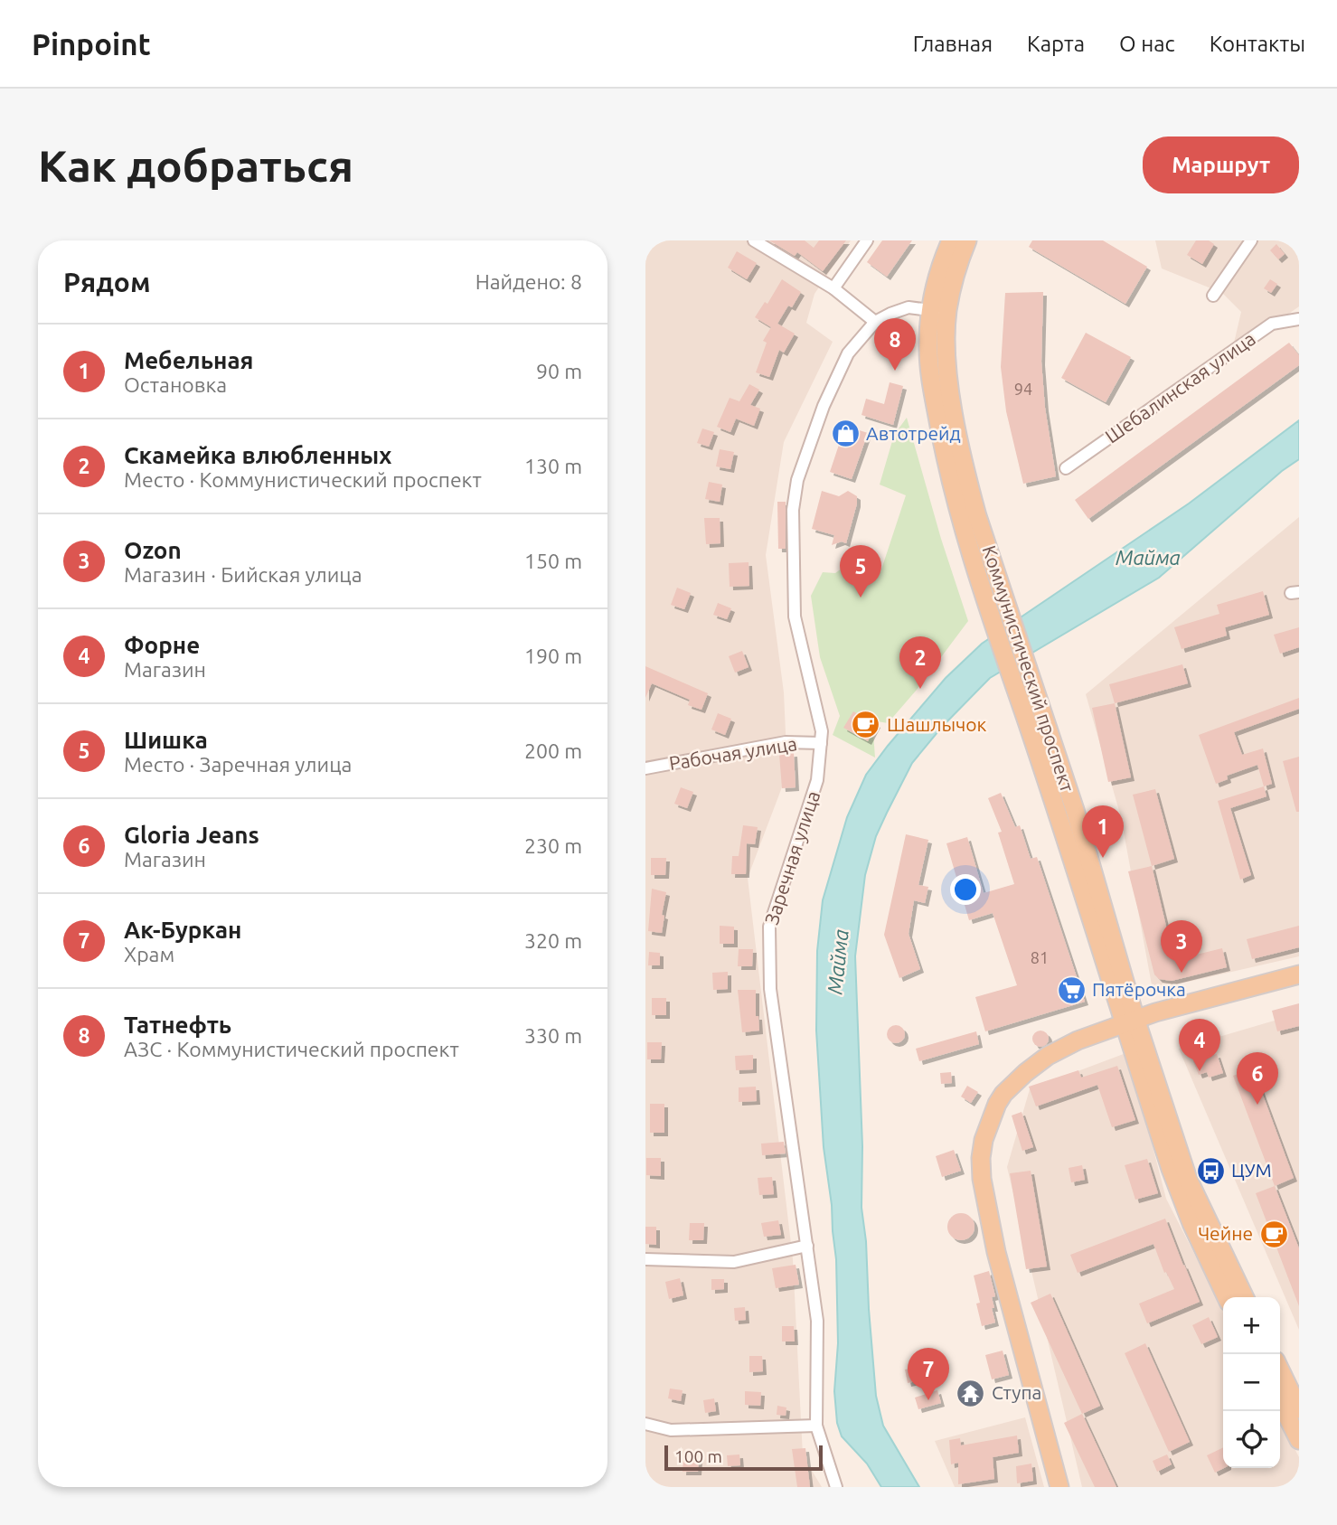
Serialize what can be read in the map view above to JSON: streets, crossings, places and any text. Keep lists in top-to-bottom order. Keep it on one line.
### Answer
{"streets":{"main road":["Коммунистический проспект"],"street":["Шебалинская улица","Рабочая улица","Заречная улица"]},"crossings":[["Рабочая улица","Заречная улица"]],"water":["Майма"],"places":{"shop":["Автотрейд"],"cafe":["Шашлычок","Чейне"],"supermarket":["Пятёрочка"],"bus stop":["ЦУМ"],"temple":["Ступа"]},"house_numbers":["94","81"],"scale_bar":"100 m","page":{"header":"Pinpoint","nav":["Главная","Карта","О нас","Контакты"],"buttons":"Маршрут","title":"Как добраться","heading":["Рядом","Найдено: 8"],"pins":["8","5","2","1","3","4","6","7"],"list":[{"mark":"1","name":"Мебельная","note":"Остановка","value":"90 m"},{"mark":"2","name":"Скамейка влюбленных","note":"Место · Коммунистический проспект","value":"130 m"},{"mark":"3","name":"Ozon","note":"Магазин · Бийская улица","value":"150 m"},{"mark":"4","name":"Форне","note":"Магазин","value":"190 m"},{"mark":"5","name":"Шишка","note":"Место · Заречная улица","value":"200 m"},{"mark":"6","name":"Gloria Jeans","note":"Магазин","value":"230 m"},{"mark":"7","name":"Ак-Буркан","note":"Храм","value":"320 m"},{"mark":"8","name":"Татнефть","note":"АЗС · Коммунистический проспект","value":"330 m"}],"map_buttons":["+","−"],"scale":"100 m"}}
